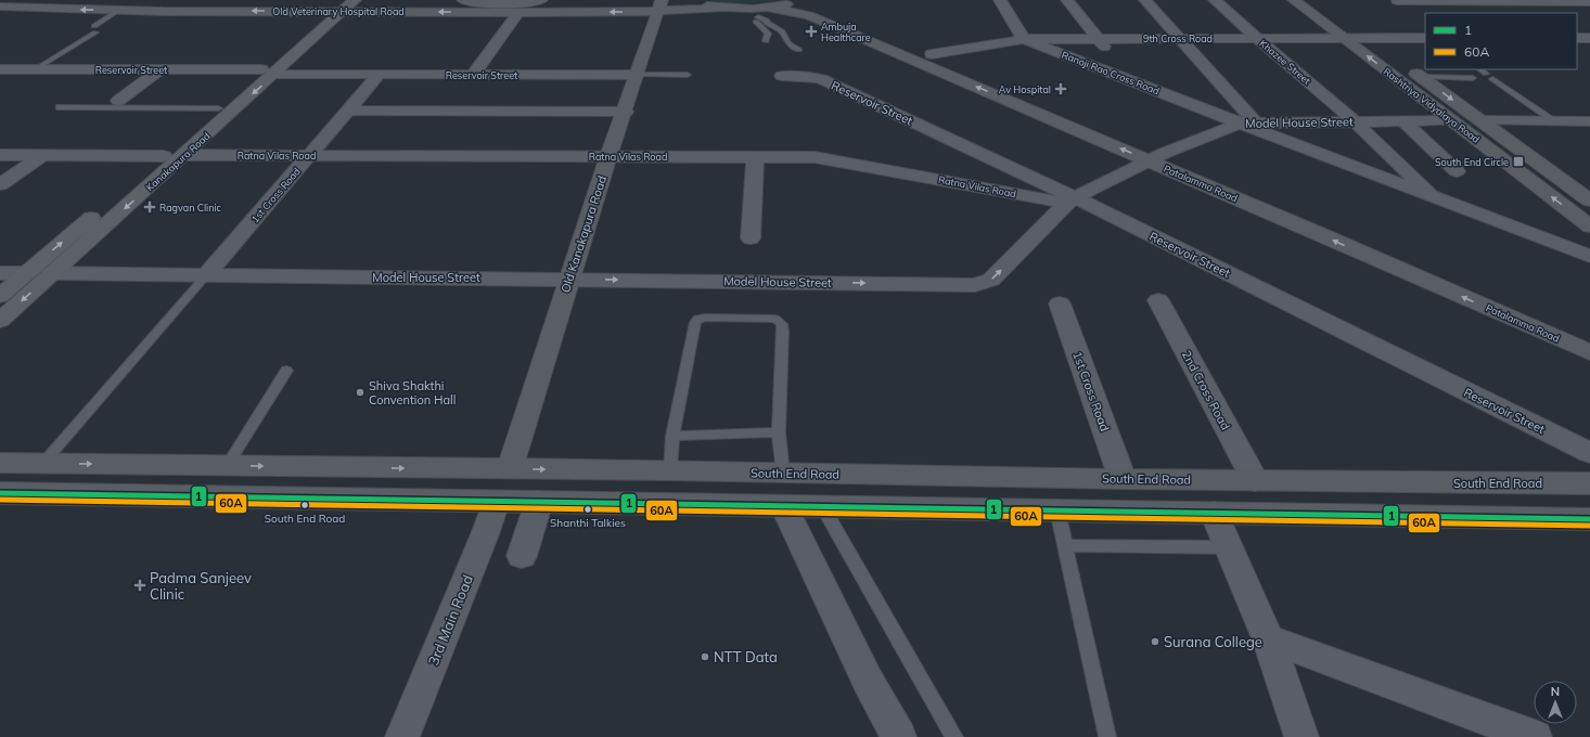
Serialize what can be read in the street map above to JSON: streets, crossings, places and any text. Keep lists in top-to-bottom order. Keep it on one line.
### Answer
{"streets":{"main road":["Old Veterinary Hospital Road","Rashtriya Vidyalaya Road","Kanakapura Road","Patalamma Road","Old Kanakapura Road","South End Road"],"street":["9th Cross Road","Khazee Street","Reservoir Street","Ranoji Rao Cross Road","Model House Street","Ratna Vilas Road","1st Cross Road","2nd Cross Road","3rd Main Road"]},"crossings":[["Old Veterinary Hospital Road","Kanakapura Road"],["Old Veterinary Hospital Road","Old Kanakapura Road"],["9th Cross Road","Khazee Street"],["9th Cross Road","Ranoji Rao Cross Road"],["9th Cross Road","Rashtriya Vidyalaya Road"],["9th Cross Road","Patalamma Road"],["Khazee Street","Ranoji Rao Cross Road"],["Khazee Street","Model House Street"],["Reservoir Street","Model House Street"],["Reservoir Street","Ratna Vilas Road"],["Reservoir Street","Kanakapura Road"],["Reservoir Street","1st Cross Road"],["Reservoir Street","Old Kanakapura Road"],["Ranoji Rao Cross Road","Model House Street"],["Rashtriya Vidyalaya Road","Model House Street"],["Model House Street","Ratna Vilas Road"],["Model House Street","Kanakapura Road"],["Model House Street","Patalamma Road"],["Model House Street","1st Cross Road"],["Model House Street","Old Kanakapura Road"],["Ratna Vilas Road","Kanakapura Road"],["Ratna Vilas Road","1st Cross Road"],["Ratna Vilas Road","Old Kanakapura Road"],["1st Cross Road","South End Road"],["Old Kanakapura Road","South End Road"],["2nd Cross Road","South End Road"]],"one_way":["Old Veterinary Hospital Road"],"places":{"health":["Ambuja Healthcare","Av Hospital","Ragvan Clinic","Padma Sanjeev Clinic"],"transit":["South End Circle"],"other":["Shiva Shakthi Convention Hall","South End Road","Shanthi Talkies","Surana College","NTT Data"]},"lines":["transit line 1","transit line 60A"],"legend":["1","60A"],"north":"top"}
